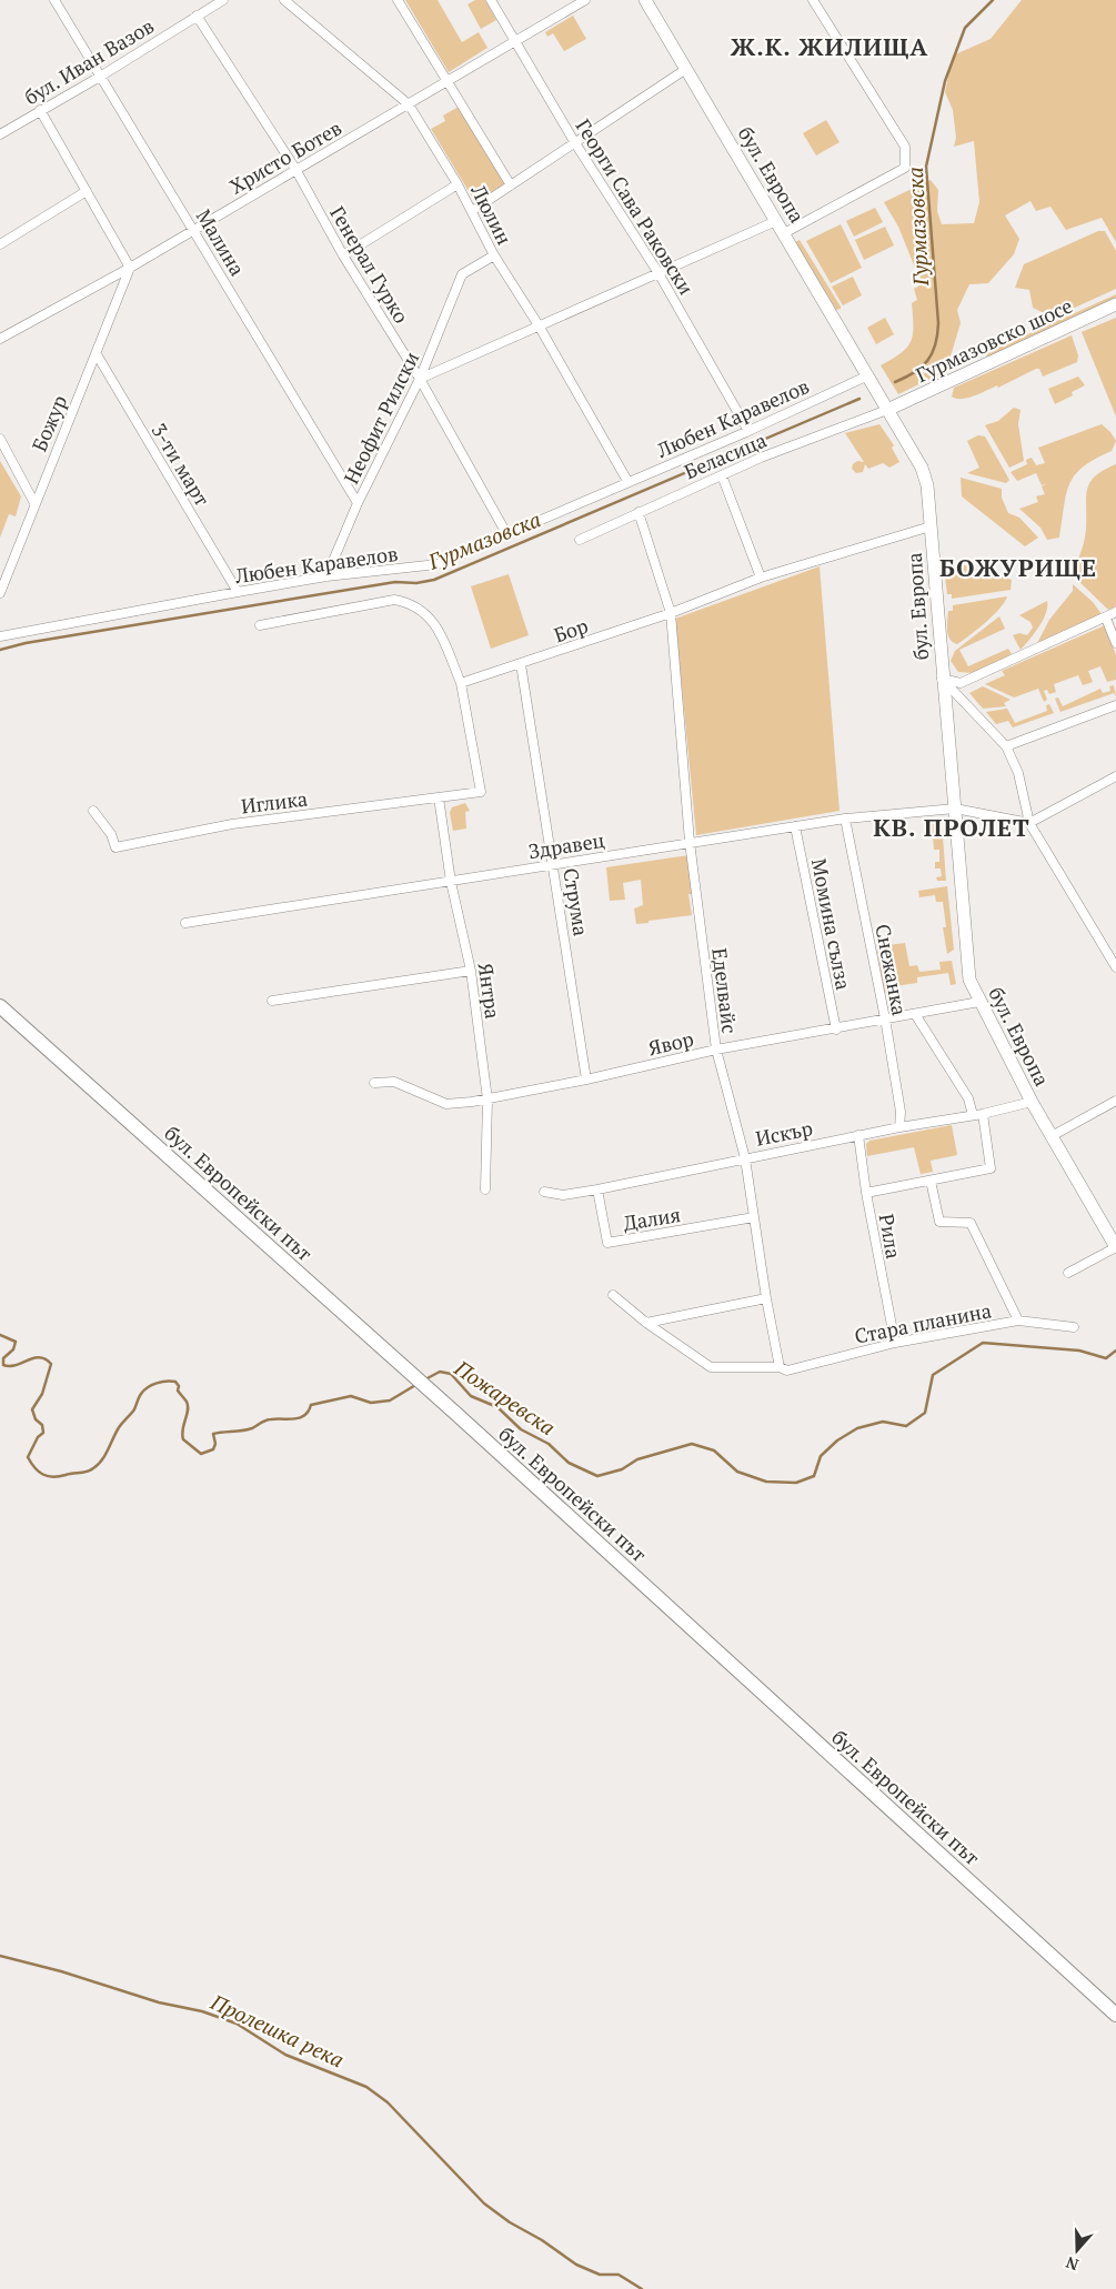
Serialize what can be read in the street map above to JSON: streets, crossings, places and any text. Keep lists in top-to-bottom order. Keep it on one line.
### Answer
{"streets":{"main road":["бул. Европейски път"],"street":["бул. Иван Вазов","Христо Ботев","бул. Европа","Георги Сава Раковски","Люлин","Малина","Генерал Гурко","Гурмазовско шосе","Неофит Рилски","Любен Каравелов","Божур","Беласица","3-ти март","Бор","Иглика","Здравец","Струма","Момина сълза","Снежанка","Янтра","Еделвайс","Явор","Искър","Далия","Рила","Стара планина"]},"crossings":[["бул. Иван Вазов","Малина"],["бул. Иван Вазов","Генерал Гурко"],["Христо Ботев","Георги Сава Раковски"],["Христо Ботев","Люлин"],["Христо Ботев","Малина"],["Христо Ботев","Генерал Гурко"],["Христо Ботев","Божур"],["бул. Европа","Гурмазовско шосе"],["бул. Европа","Любен Каравелов"],["бул. Европа","Беласица"],["бул. Европа","Бор"],["бул. Европа","Здравец"],["бул. Европа","Явор"],["бул. Европа","Искър"],["Георги Сава Раковски","Любен Каравелов"],["Люлин","Неофит Рилски"],["Люлин","Любен Каравелов"],["Малина","Неофит Рилски"],["Генерал Гурко","Неофит Рилски"],["Генерал Гурко","Любен Каравелов"],["Гурмазовско шосе","Беласица"],["Неофит Рилски","Любен Каравелов"],["Любен Каравелов","3-ти март"],["Божур","3-ти март"],["Беласица","Еделвайс"],["Бор","Иглика"],["Бор","Струма"],["Бор","Еделвайс"],["Иглика","Янтра"],["Здравец","Струма"],["Здравец","Момина сълза"],["Здравец","Снежанка"],["Здравец","Янтра"],["Здравец","Еделвайс"],["Струма","Явор"],["Момина сълза","Явор"],["Снежанка","Явор"],["Снежанка","Искър"],["Янтра","Явор"],["Еделвайс","Явор"],["Еделвайс","Искър"],["Еделвайс","Далия"],["Еделвайс","Стара планина"],["Искър","Далия"],["Искър","Рила"],["Рила","Стара планина"]],"districts":["Ж.К. ЖИЛИЩА","БОЖУРИЩЕ","КВ. ПРОЛЕТ"],"water":["Гурмазовска","Пожаревска","Пролешка река"],"north":"bottom"}
